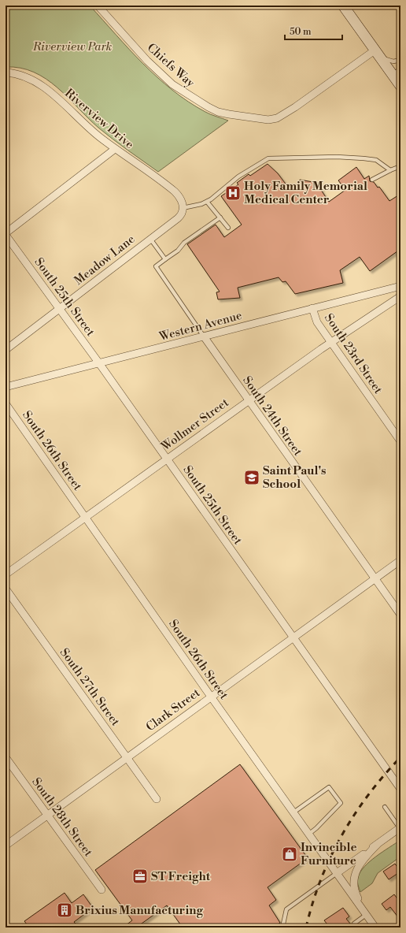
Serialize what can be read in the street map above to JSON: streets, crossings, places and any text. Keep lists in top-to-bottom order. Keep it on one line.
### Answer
{"streets":{"street":["Chiefs Way","Riverview Drive","Meadow Lane","South 25th Street","Western Avenue","South 23rd Street","South 24th Street","Wollmer Street","South 26th Street","South 27th Street","Clark Street","South 28th Street"]},"crossings":[["Riverview Drive","Meadow Lane"],["Meadow Lane","South 25th Street"],["South 25th Street","Western Avenue"],["South 25th Street","Wollmer Street"],["South 25th Street","Clark Street"],["Western Avenue","South 23rd Street"],["Western Avenue","South 24th Street"],["South 23rd Street","Wollmer Street"],["South 24th Street","Wollmer Street"],["South 24th Street","Clark Street"],["Wollmer Street","South 26th Street"],["South 26th Street","Clark Street"],["South 27th Street","Clark Street"],["Clark Street","South 28th Street"]],"parks":["Riverview Park"],"places":{"hospital":["Holy Family Memorial Medical Center"],"school or university":["Saint Paul's School"],"shop":["Invincible Furniture"],"office":["ST Freight"],"building":["Brixius Manufacturing"]},"scale_bar":"50 m"}
